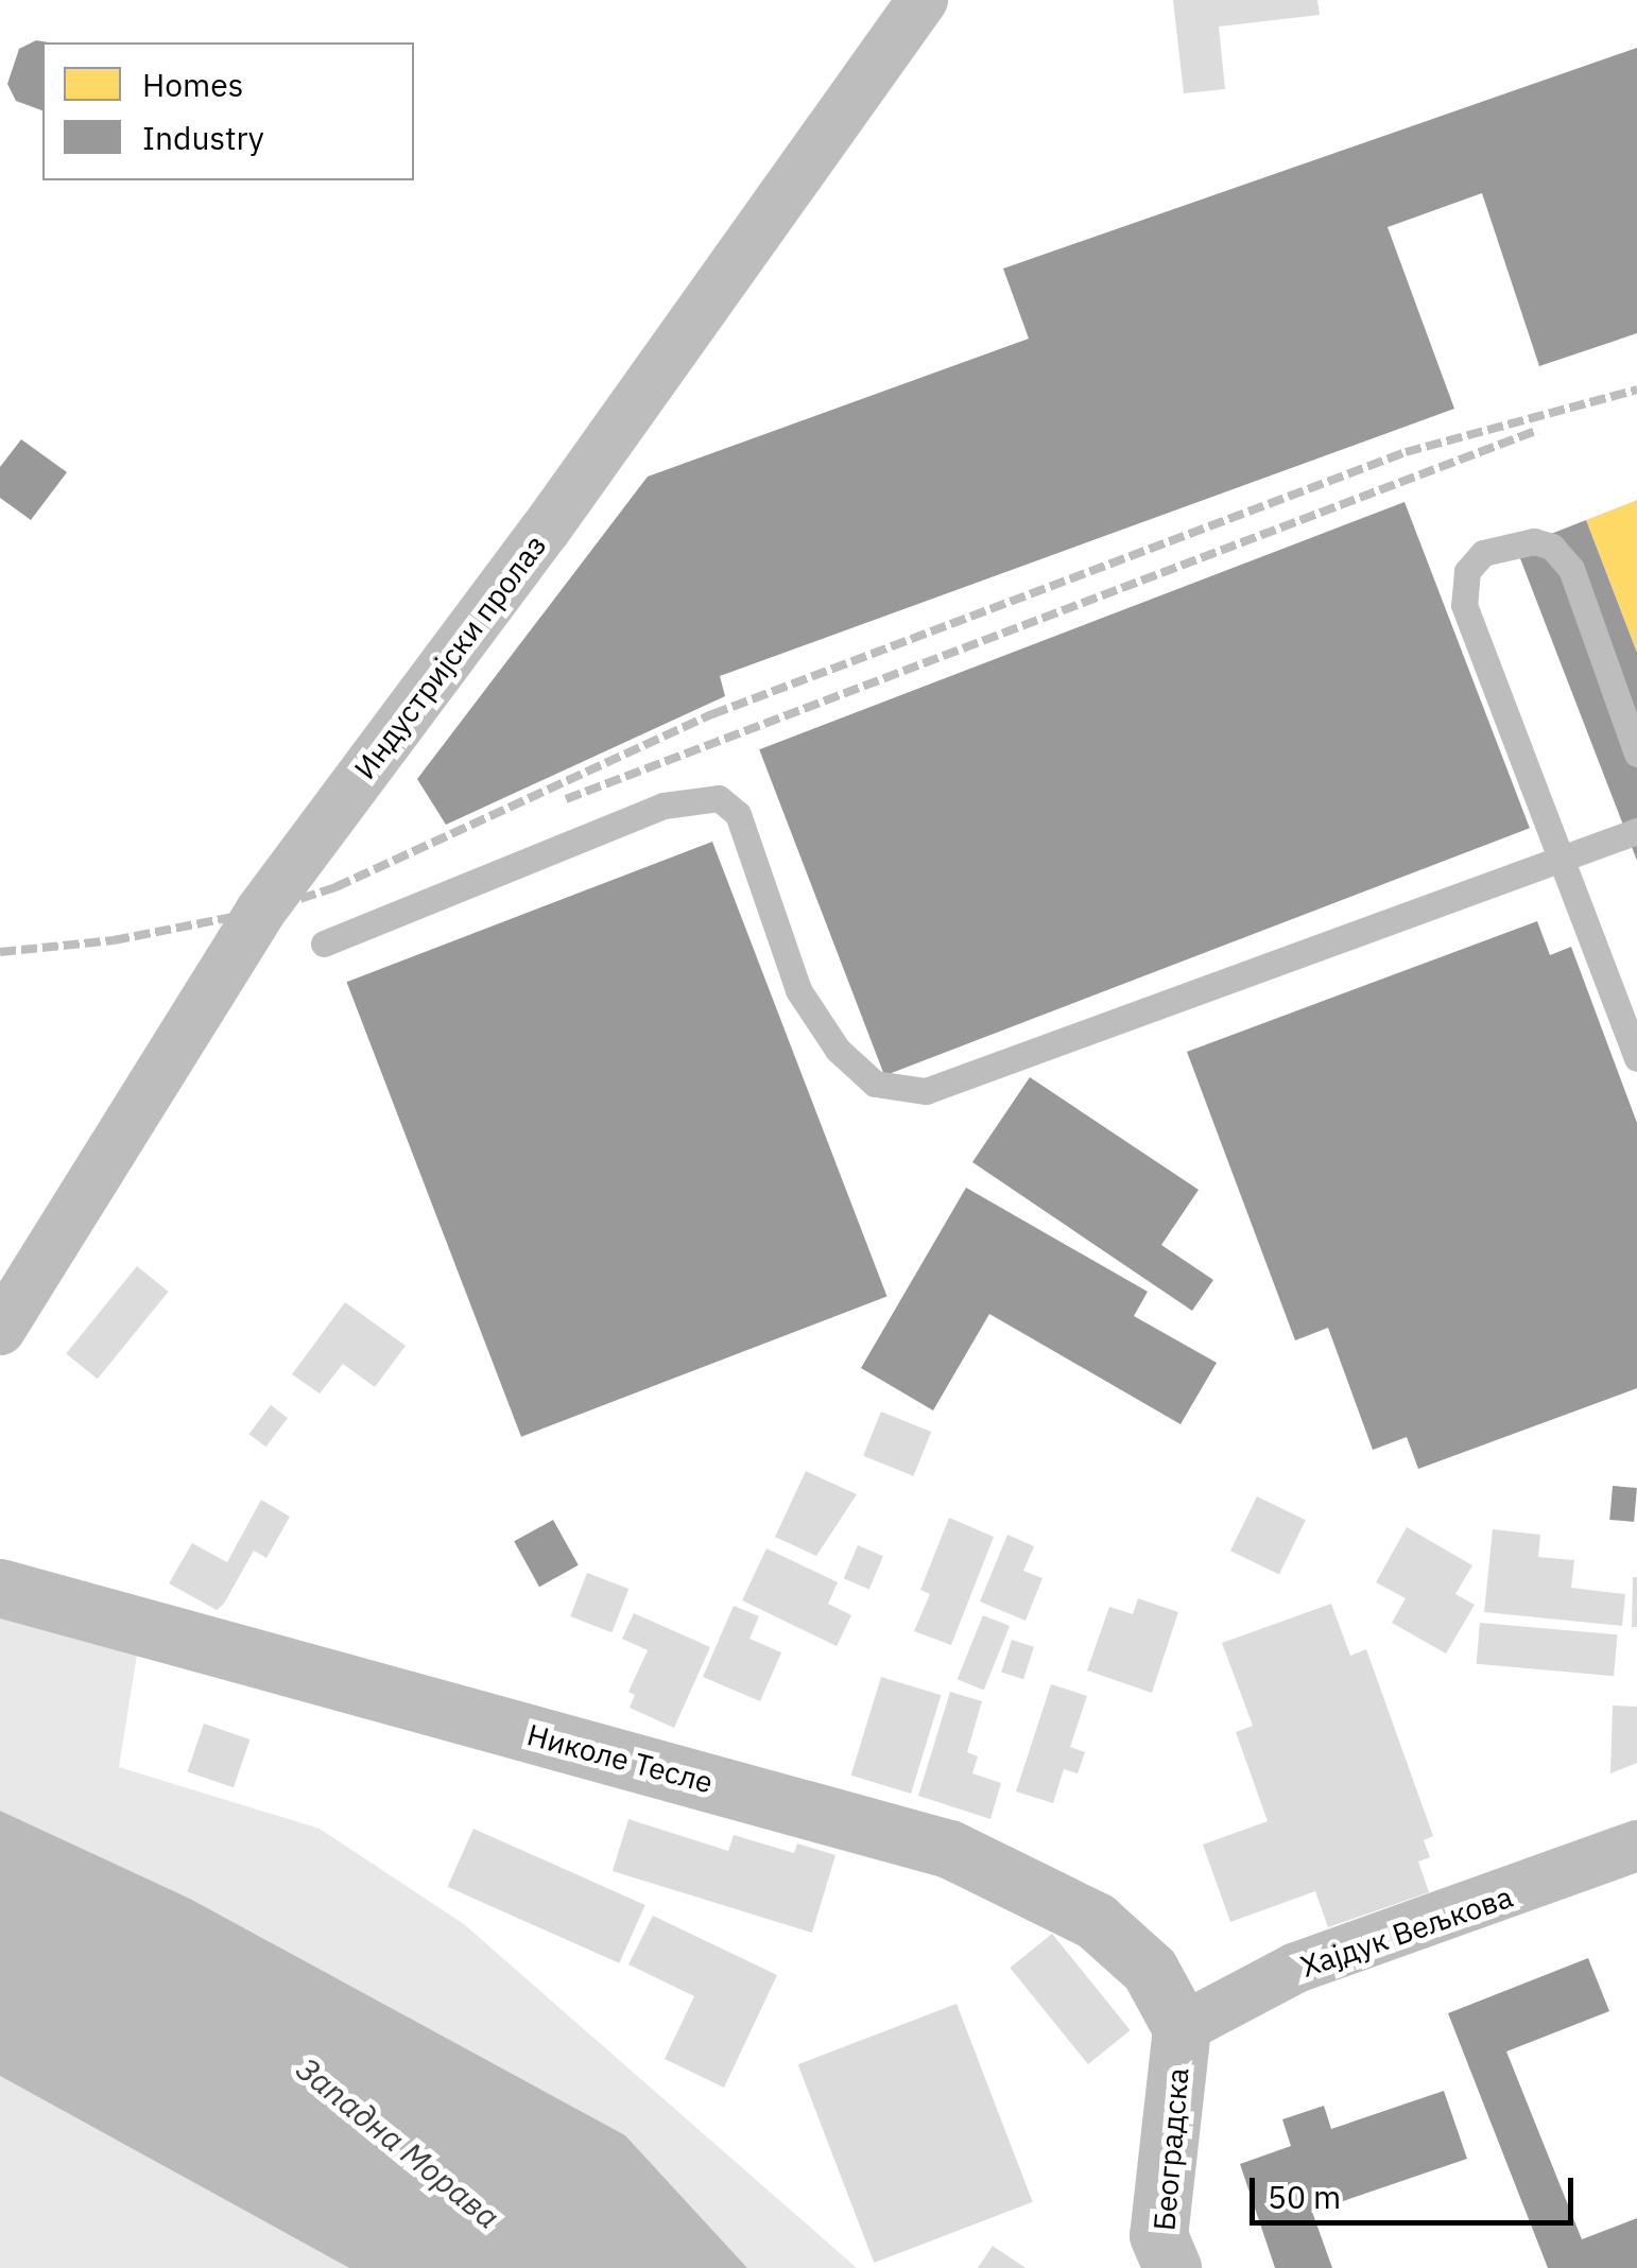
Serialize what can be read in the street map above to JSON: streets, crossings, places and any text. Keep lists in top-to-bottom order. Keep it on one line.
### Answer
{"streets":{"street":["Индустријски пролаз","Николе Тесле","Хајдук Вељкова","Београдска"]},"crossings":[["Николе Тесле","Хајдук Вељкова"],["Николе Тесле","Београдска"],["Хајдук Вељкова","Београдска"]],"water":["Западна Морава"],"legend":["Homes","Industry"],"scale_bar":"50 m"}
